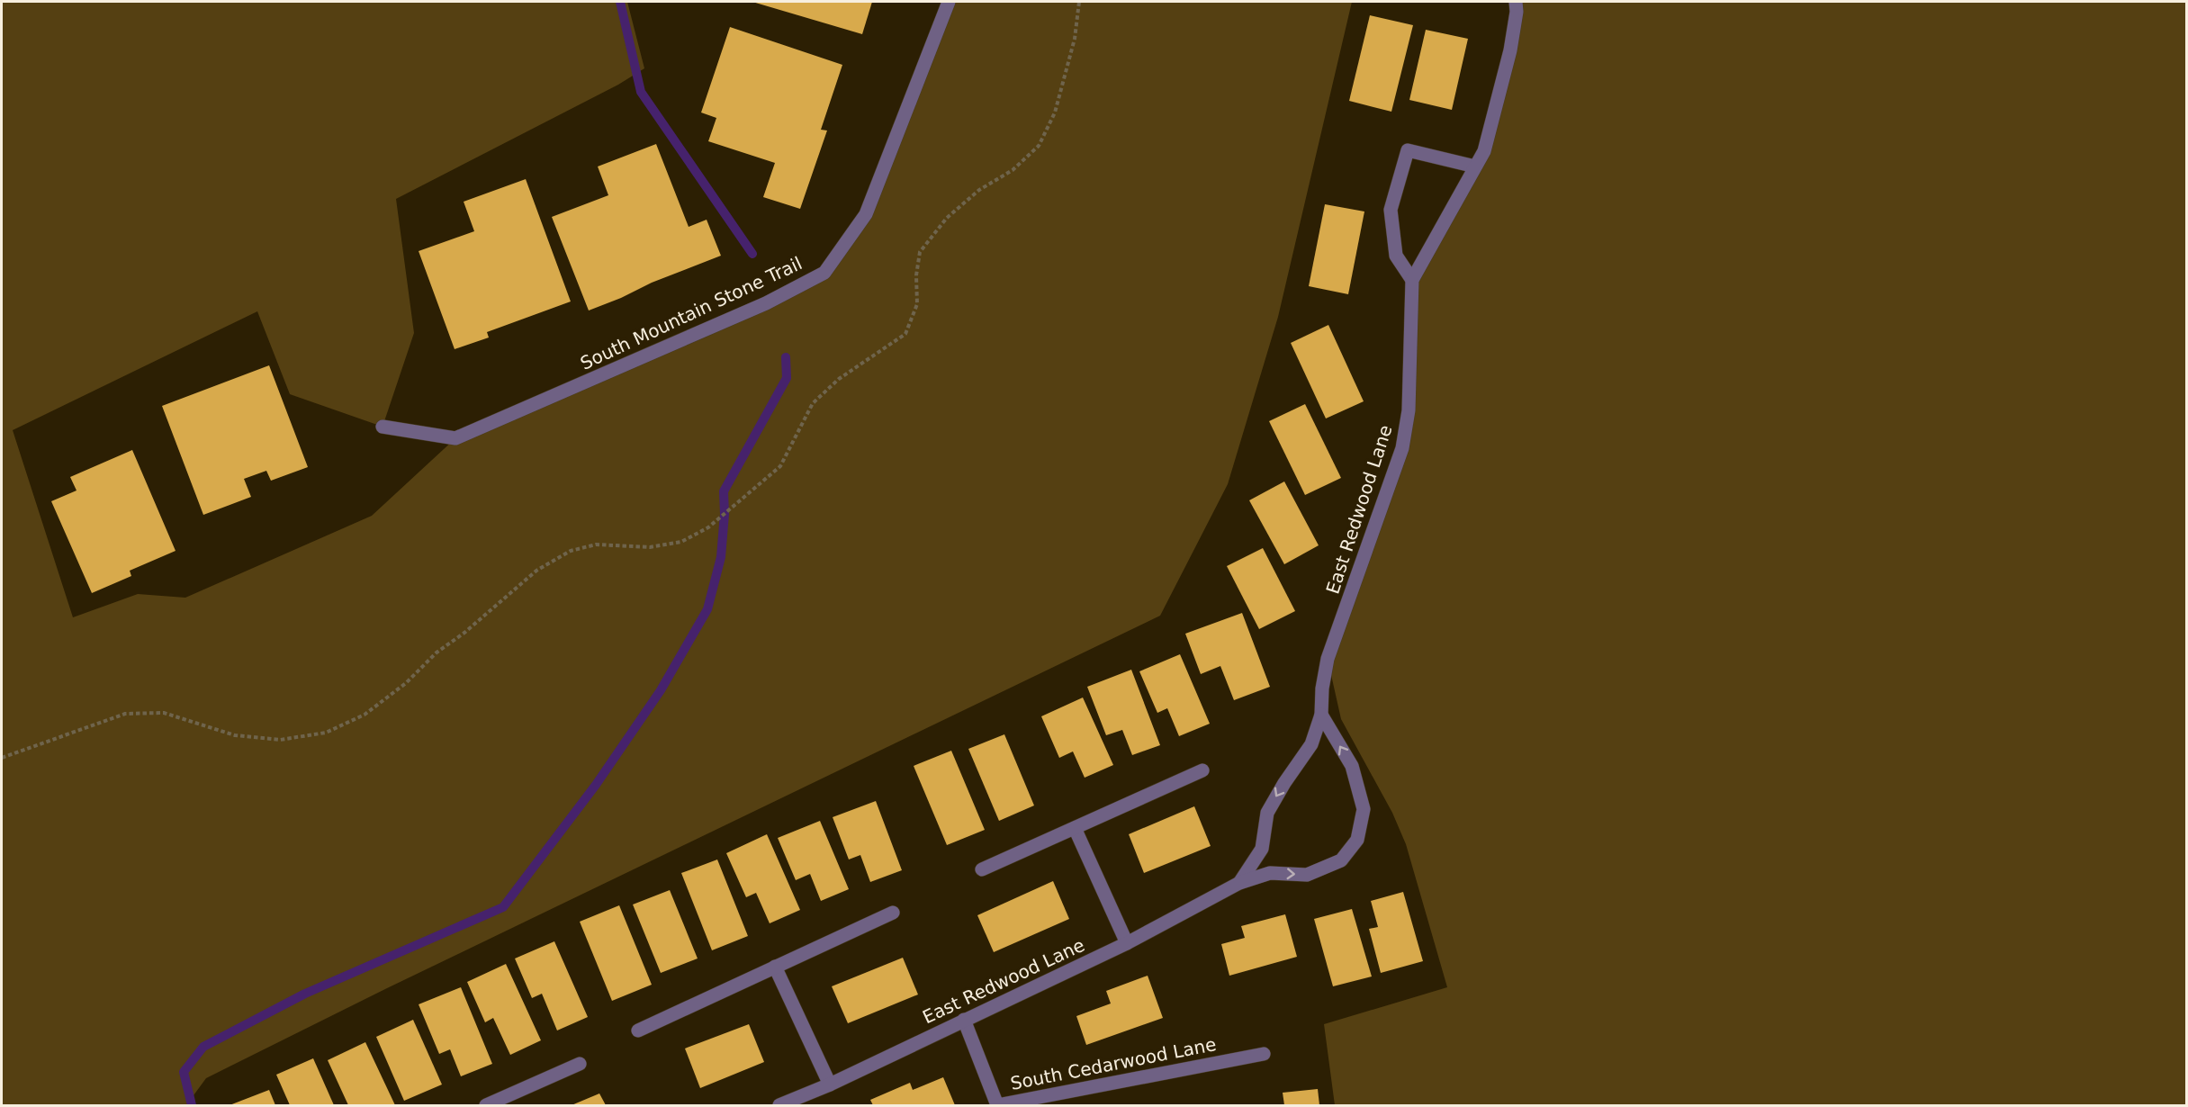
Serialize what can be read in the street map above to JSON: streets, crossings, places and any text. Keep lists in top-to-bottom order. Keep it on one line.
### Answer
{"streets":{"street":["South Mountain Stone Trail","East Redwood Lane","South Cedarwood Lane"]},"crossings":[["East Redwood Lane","South Cedarwood Lane"]]}
